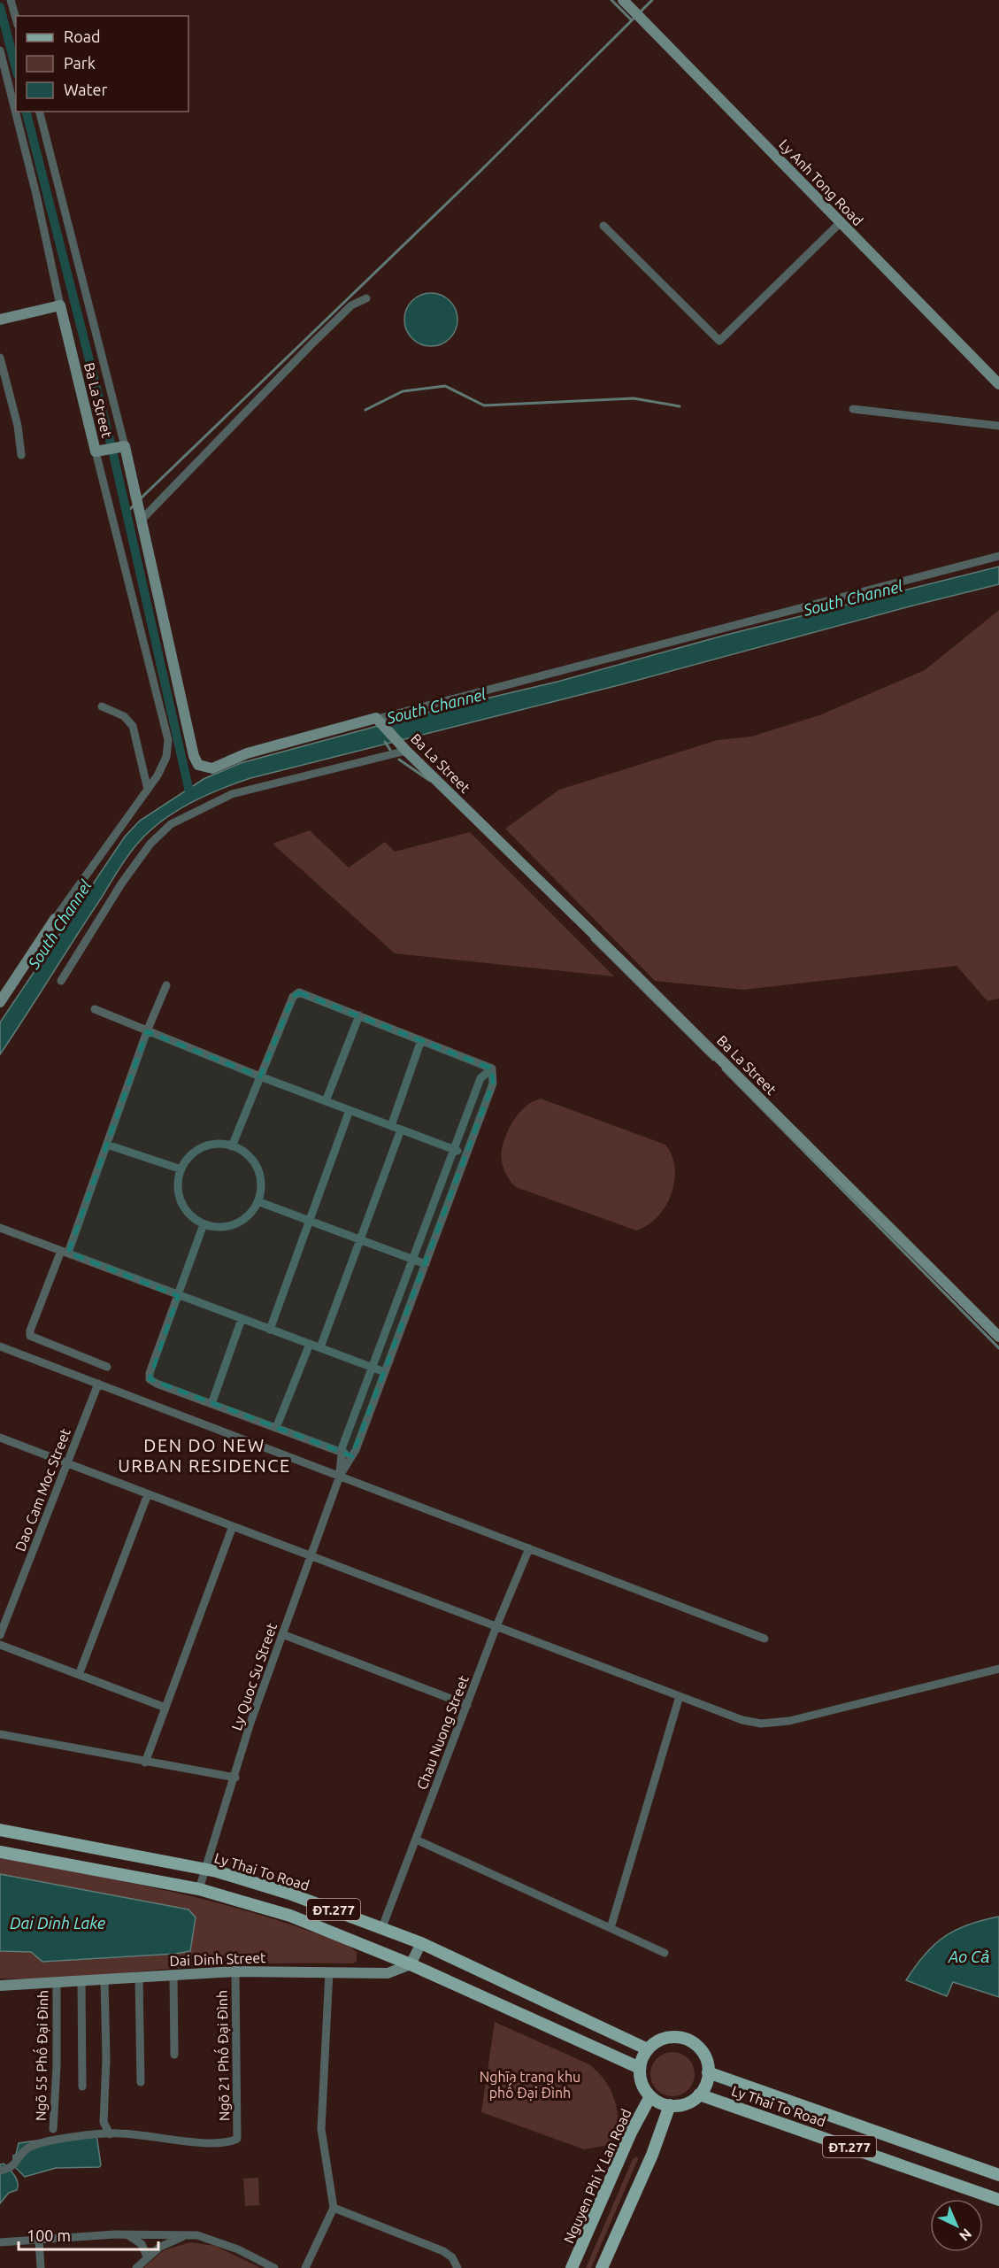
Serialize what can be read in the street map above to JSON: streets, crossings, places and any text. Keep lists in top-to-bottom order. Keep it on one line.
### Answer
{"streets":{"main road":["Ly Thai To Road","ĐT.277","Nguyen Phi Y Lan Road"],"street":["Ly Anh Tong Road","Ba La Street","Dao Cam Moc Street","Ly Quoc Su Street","Chau Nuong Street","Dai Dinh Street","Ngõ 55 Phố Đại Đình","Ngõ 21 Phố Đại Đình"]},"crossings":[["Ly Quoc Su Street","Ly Thai To Road"],["Ly Quoc Su Street","ĐT.277"],["Chau Nuong Street","Ly Thai To Road"],["Ly Thai To Road","ĐT.277"],["Ly Thai To Road","Nguyen Phi Y Lan Road"],["ĐT.277","Dai Dinh Street"],["ĐT.277","Nguyen Phi Y Lan Road"],["Dai Dinh Street","Ngõ 55 Phố Đại Đình"],["Dai Dinh Street","Ngõ 21 Phố Đại Đình"]],"districts":["DEN DO NEW URBAN RESIDENCE"],"water":["South Channel","Dai Dinh Lake","Ao Cả"],"parks":["Nghĩa trang khu phố Đại Đình"],"legend":["Road","Park","Water"],"scale_bar":"100 m","north":"bottom right"}
